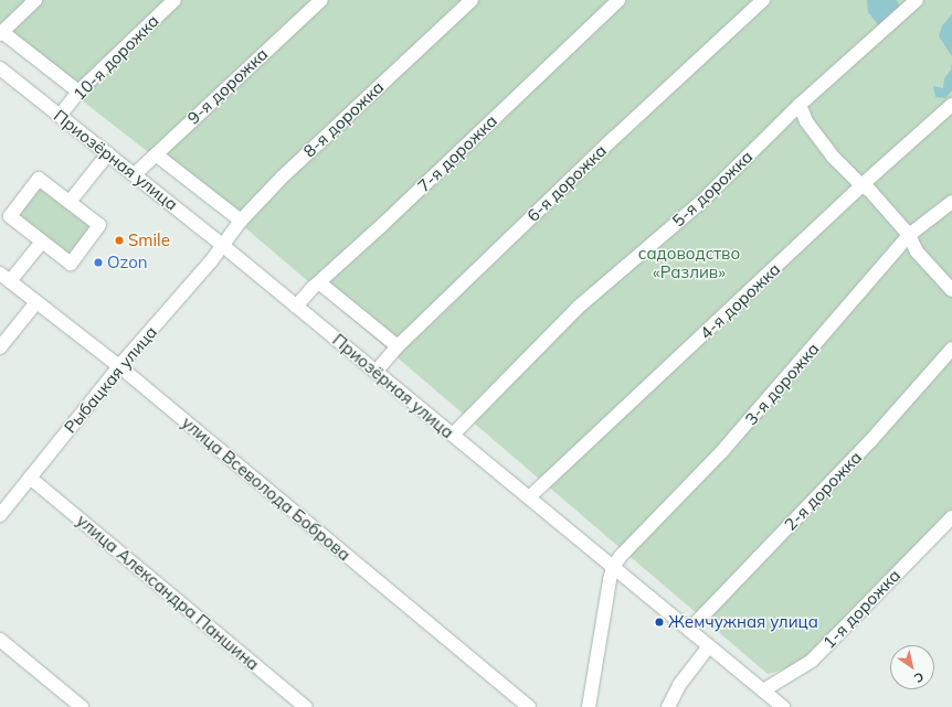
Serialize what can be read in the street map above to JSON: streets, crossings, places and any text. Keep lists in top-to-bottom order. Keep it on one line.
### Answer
{"streets":{"street":["10-я дорожка","9-я дорожка","8-я дорожка","7-я дорожка","Приозёрная улица","6-я дорожка","5-я дорожка","4-я дорожка","Рыбацкая улица","3-я дорожка","улица Всеволода Боброва","2-я дорожка","улица Александра Паншина","1-я дорожка"]},"crossings":[["10-я дорожка","Приозёрная улица"],["9-я дорожка","Приозёрная улица"],["8-я дорожка","Приозёрная улица"],["8-я дорожка","Рыбацкая улица"],["7-я дорожка","Приозёрная улица"],["Приозёрная улица","6-я дорожка"],["Приозёрная улица","5-я дорожка"],["Приозёрная улица","4-я дорожка"],["Приозёрная улица","Рыбацкая улица"],["Приозёрная улица","3-я дорожка"],["Приозёрная улица","2-я дорожка"],["Приозёрная улица","1-я дорожка"],["Рыбацкая улица","улица Всеволода Боброва"],["Рыбацкая улица","улица Александра Паншина"]],"parks":["садоводство «Разлив»"],"places":["Smile","Ozon","Жемчужная улица"],"north":"bottom right"}
